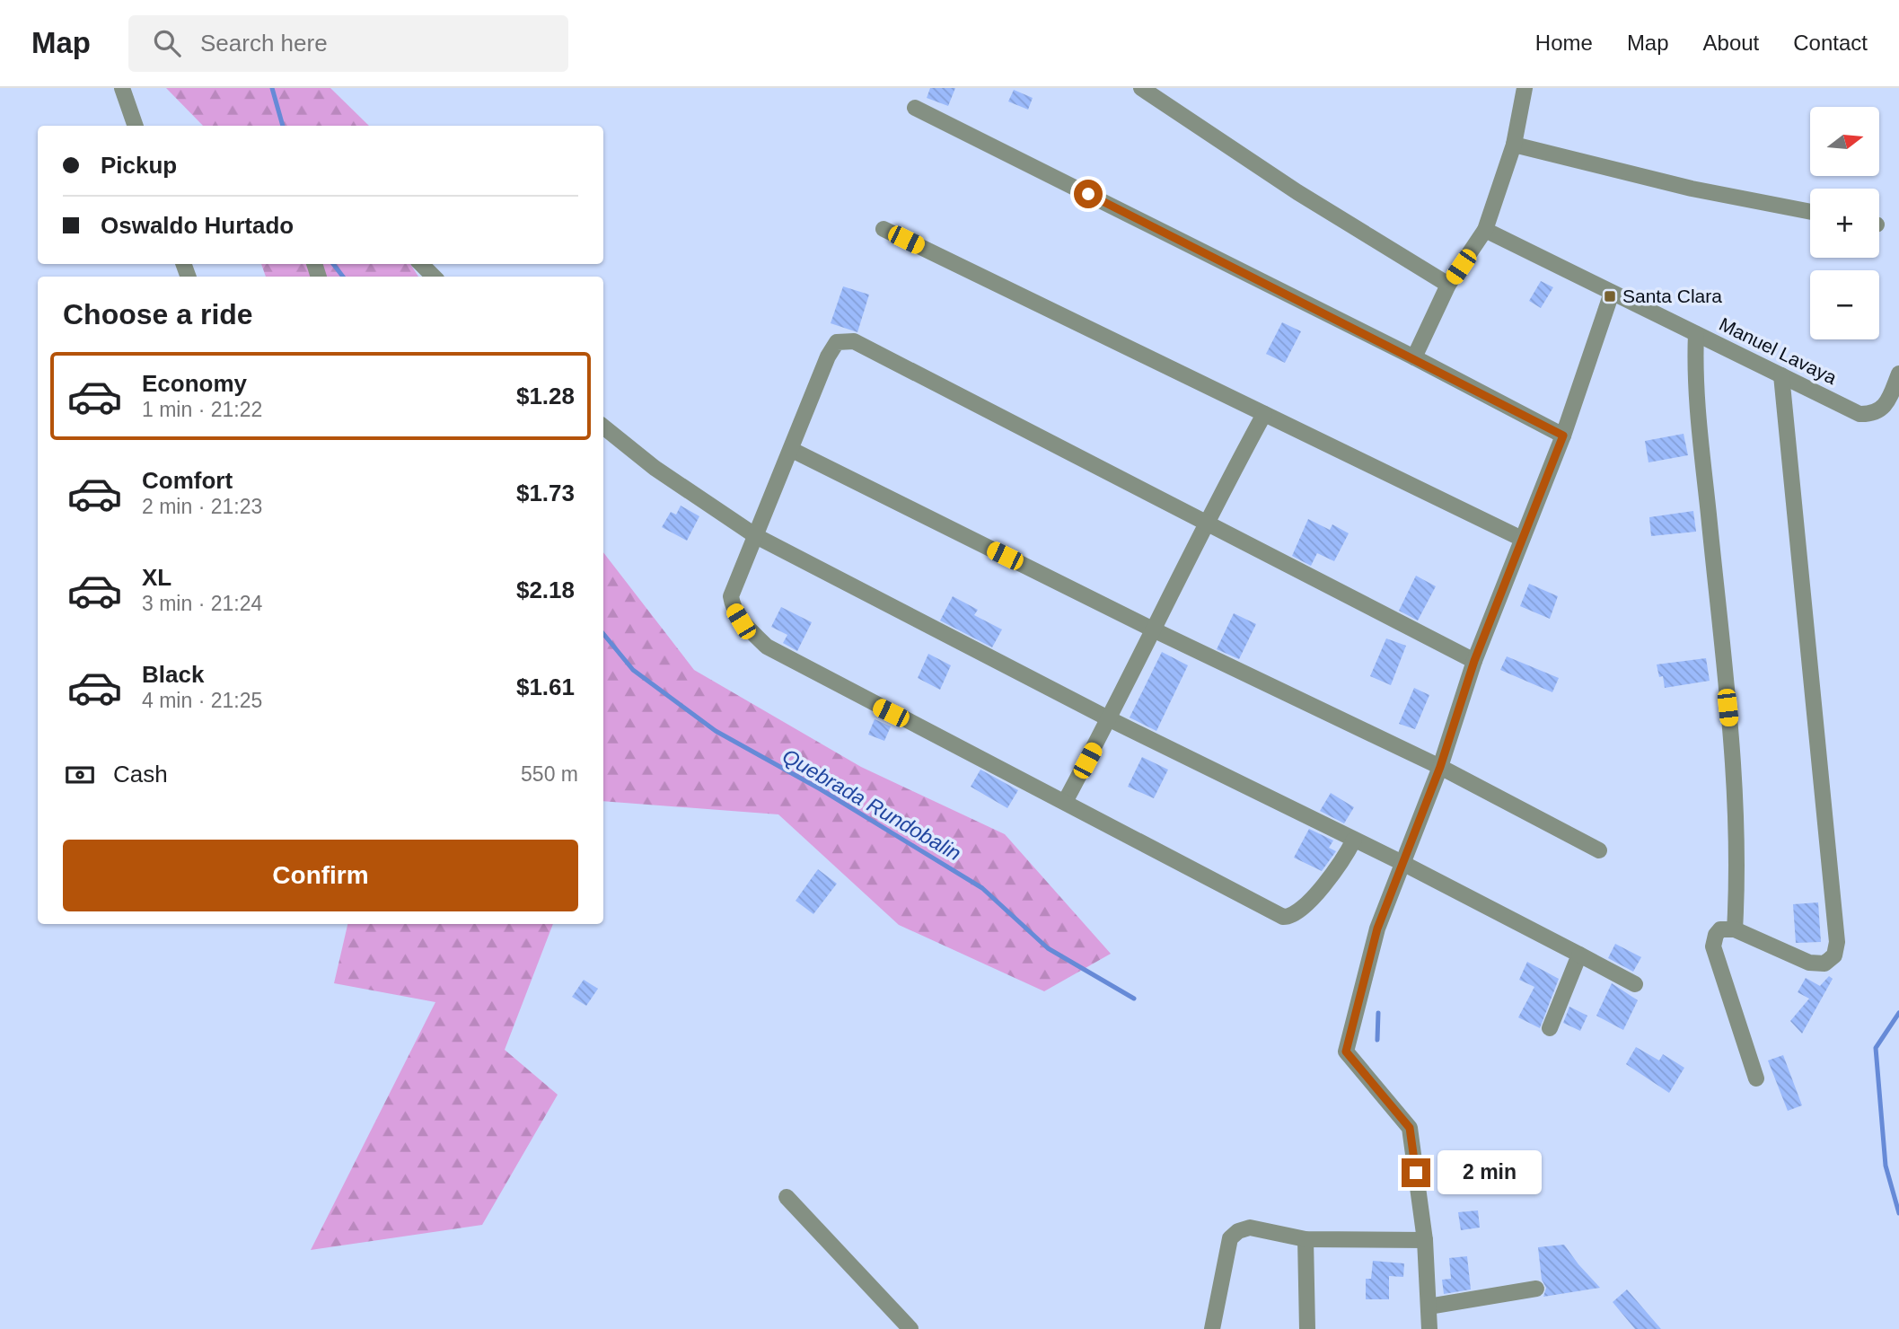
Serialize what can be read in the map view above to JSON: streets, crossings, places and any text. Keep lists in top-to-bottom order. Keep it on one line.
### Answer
{"streets":{"street":["Manuel Lavaya"]},"water":["Quebrada Rundobalin"],"places":{"transit":["Santa Clara"]},"north":"right","page":{"header":"Map","search":"Search here","nav":["Home","Map","About","Contact"],"map_buttons":["+","−"],"banner":["Pickup","Oswaldo Hurtado"],"heading":"Choose a ride","list":[{"name":"Economy","note":"1 min · 21:22","value":"$1.28"},{"name":"Comfort","note":"2 min · 21:23","value":"$1.73"},{"name":"XL","note":"3 min · 21:24","value":"$2.18"},{"name":"Black","note":"4 min · 21:25","value":"$1.61"}],"pay":["Cash","550 m"],"buttons":"Confirm","bubble":"2 min"}}
